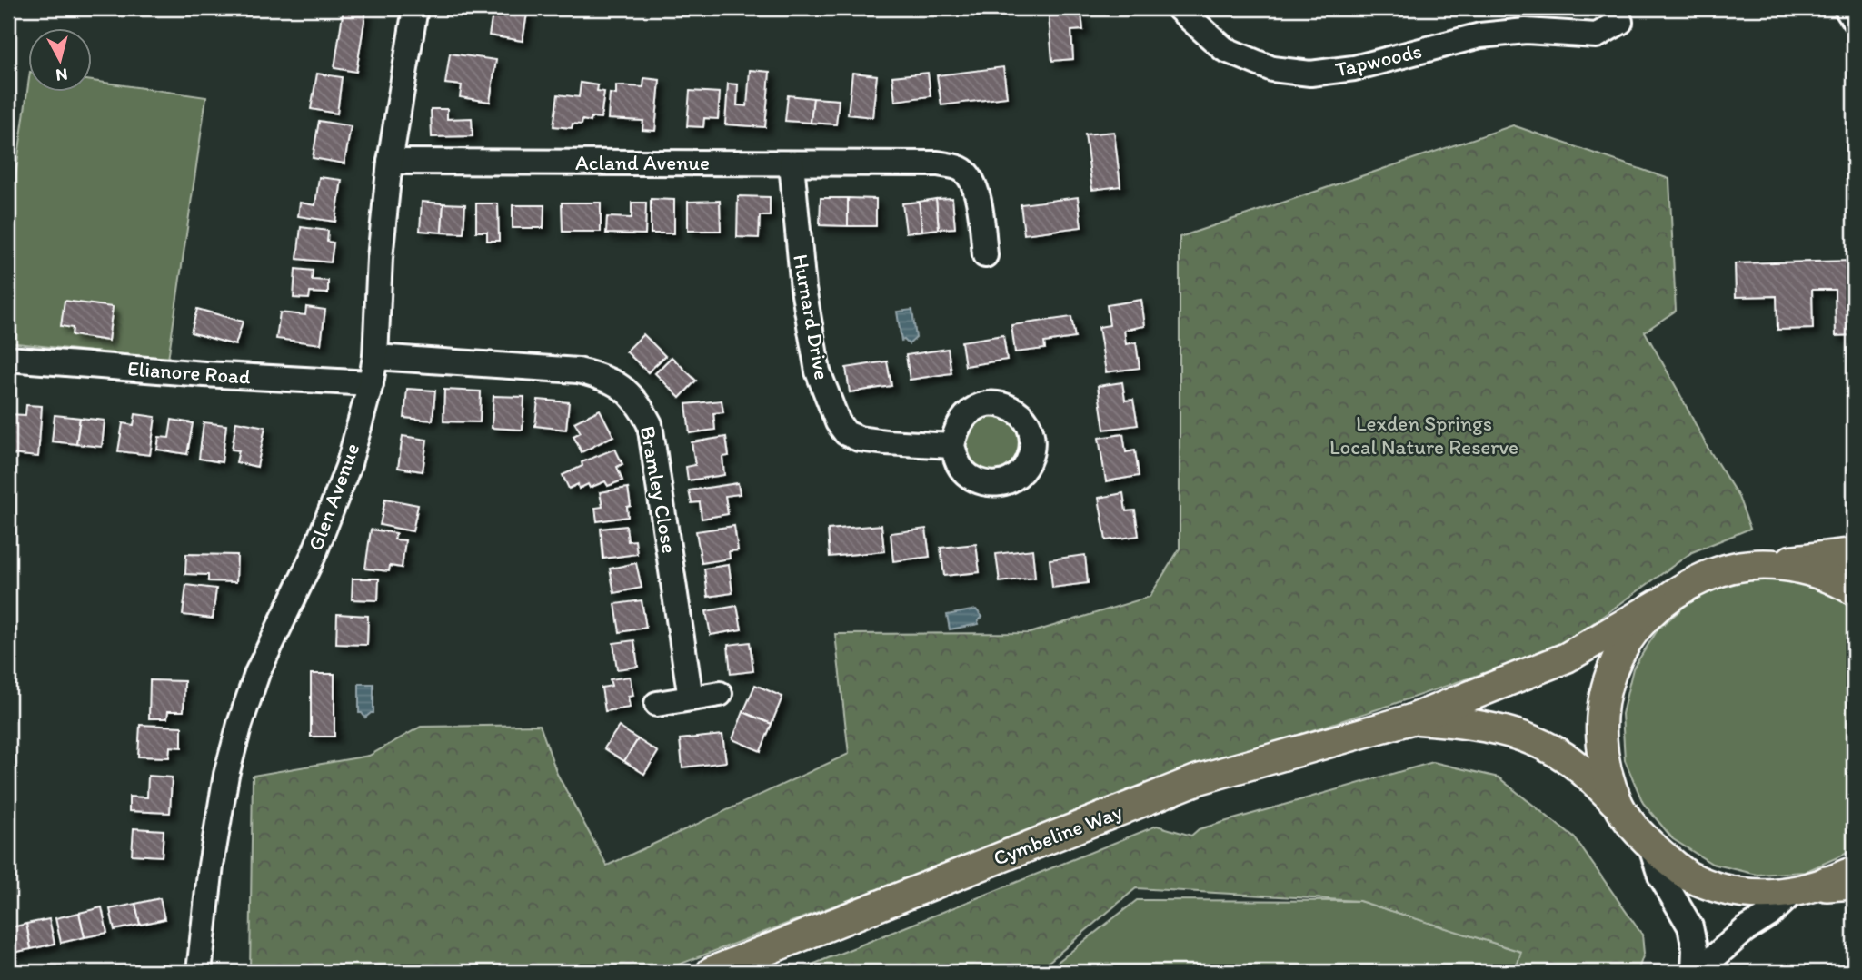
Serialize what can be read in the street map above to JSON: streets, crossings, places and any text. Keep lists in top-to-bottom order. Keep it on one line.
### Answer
{"streets":{"main road":["Cymbeline Way"],"street":["Tapwoods","Acland Avenue","Hurnard Drive","Elianore Road","Bramley Close","Glen Avenue"]},"crossings":[["Acland Avenue","Hurnard Drive"],["Acland Avenue","Glen Avenue"],["Elianore Road","Glen Avenue"],["Bramley Close","Glen Avenue"]],"parks":["Lexden Springs Local Nature Reserve"],"north":"bottom"}
